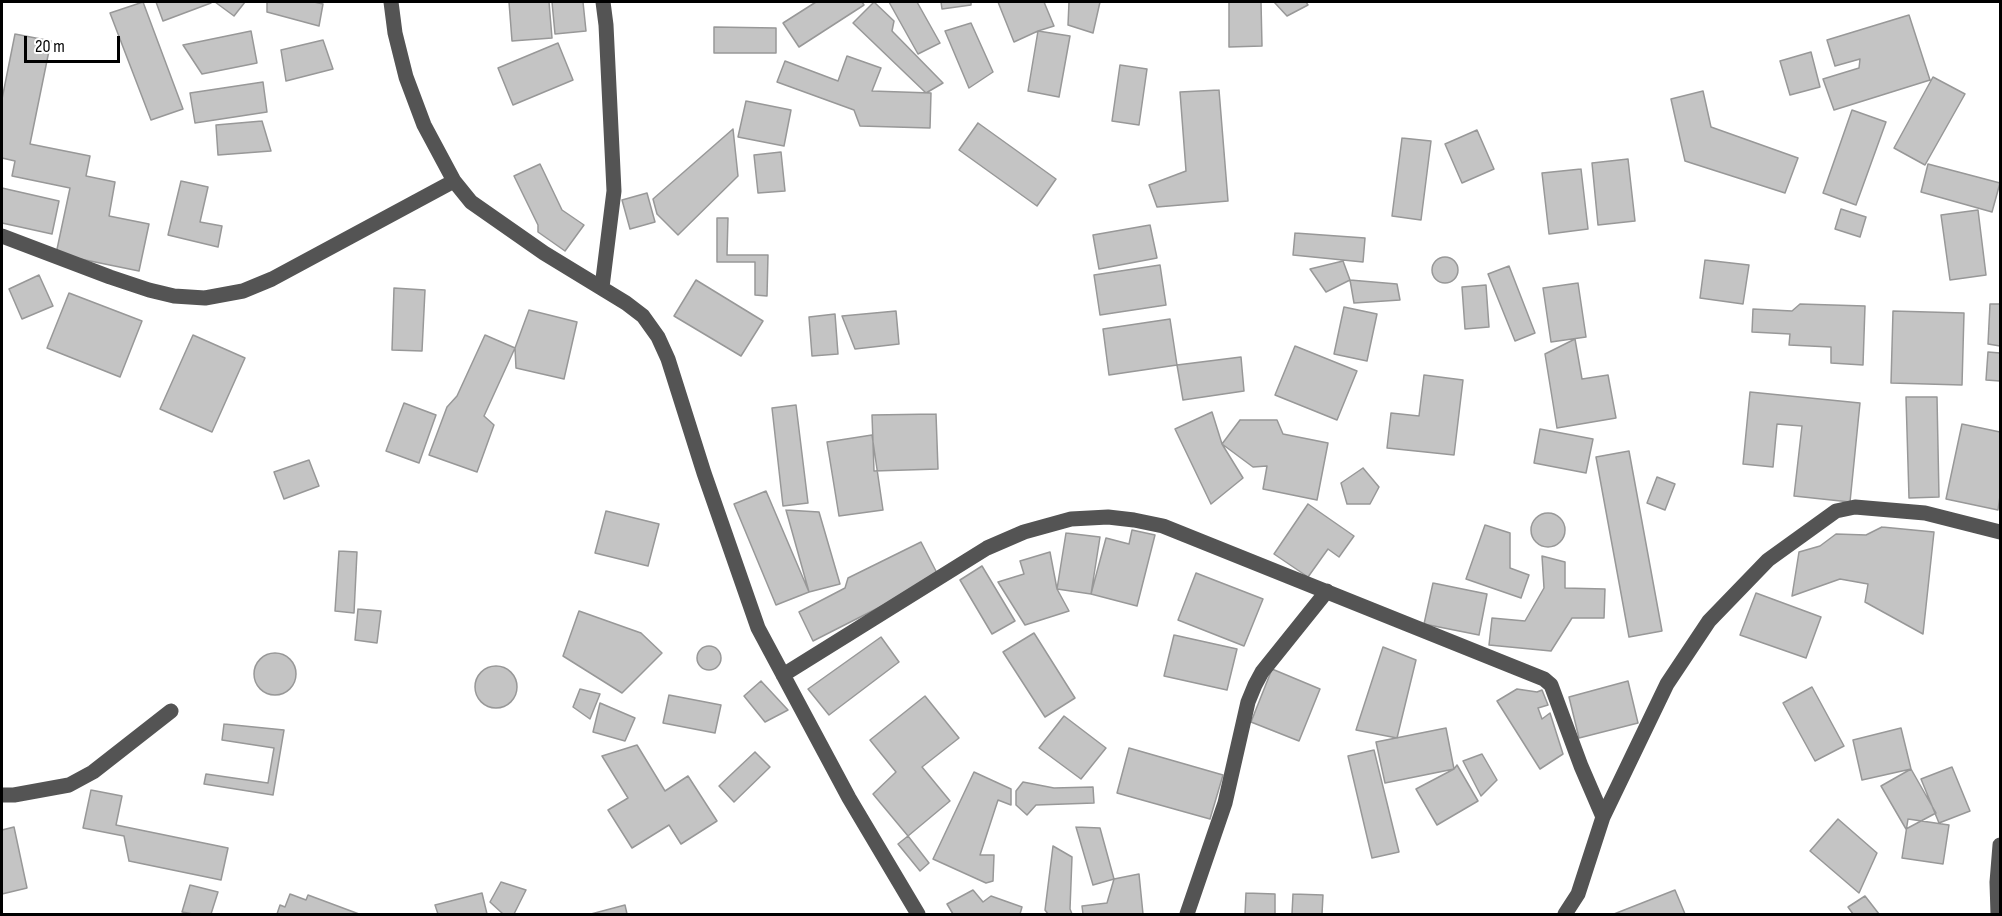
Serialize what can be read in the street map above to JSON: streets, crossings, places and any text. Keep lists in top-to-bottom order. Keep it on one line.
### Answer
{"scale_bar":"20 m"}
